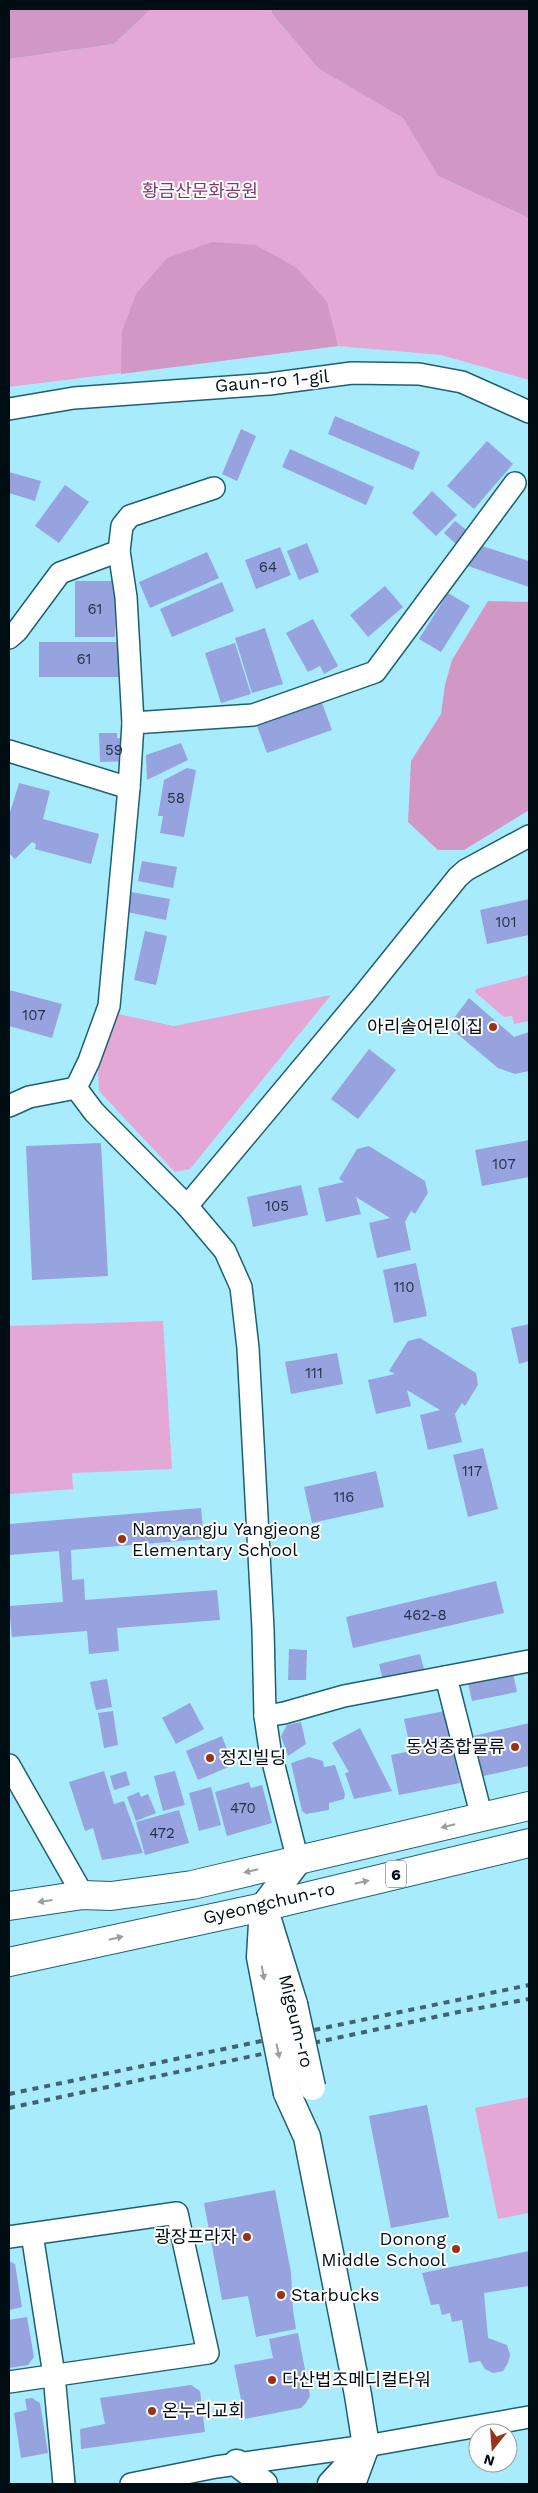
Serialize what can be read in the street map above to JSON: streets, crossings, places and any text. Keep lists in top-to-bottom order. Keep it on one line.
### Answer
{"streets":{"main road":["6","Gyeongchun-ro"],"street":["Gaun-ro 1-gil","Migeum-ro"]},"crossings":[["Gyeongchun-ro","Migeum-ro"]],"parks":["황금산문화공원"],"places":["아리솔어린이집","Namyangju Yangjeong Elementary School","동성종합물류","정진빌딩","광장프라자","Donong Middle School","Starbucks","다산법조메디컬타워","온누리교회"],"house_numbers":["64","61","61","59","58","101","107","107","105","110","111","117","116","462-8","470","472"],"north":"bottom"}
